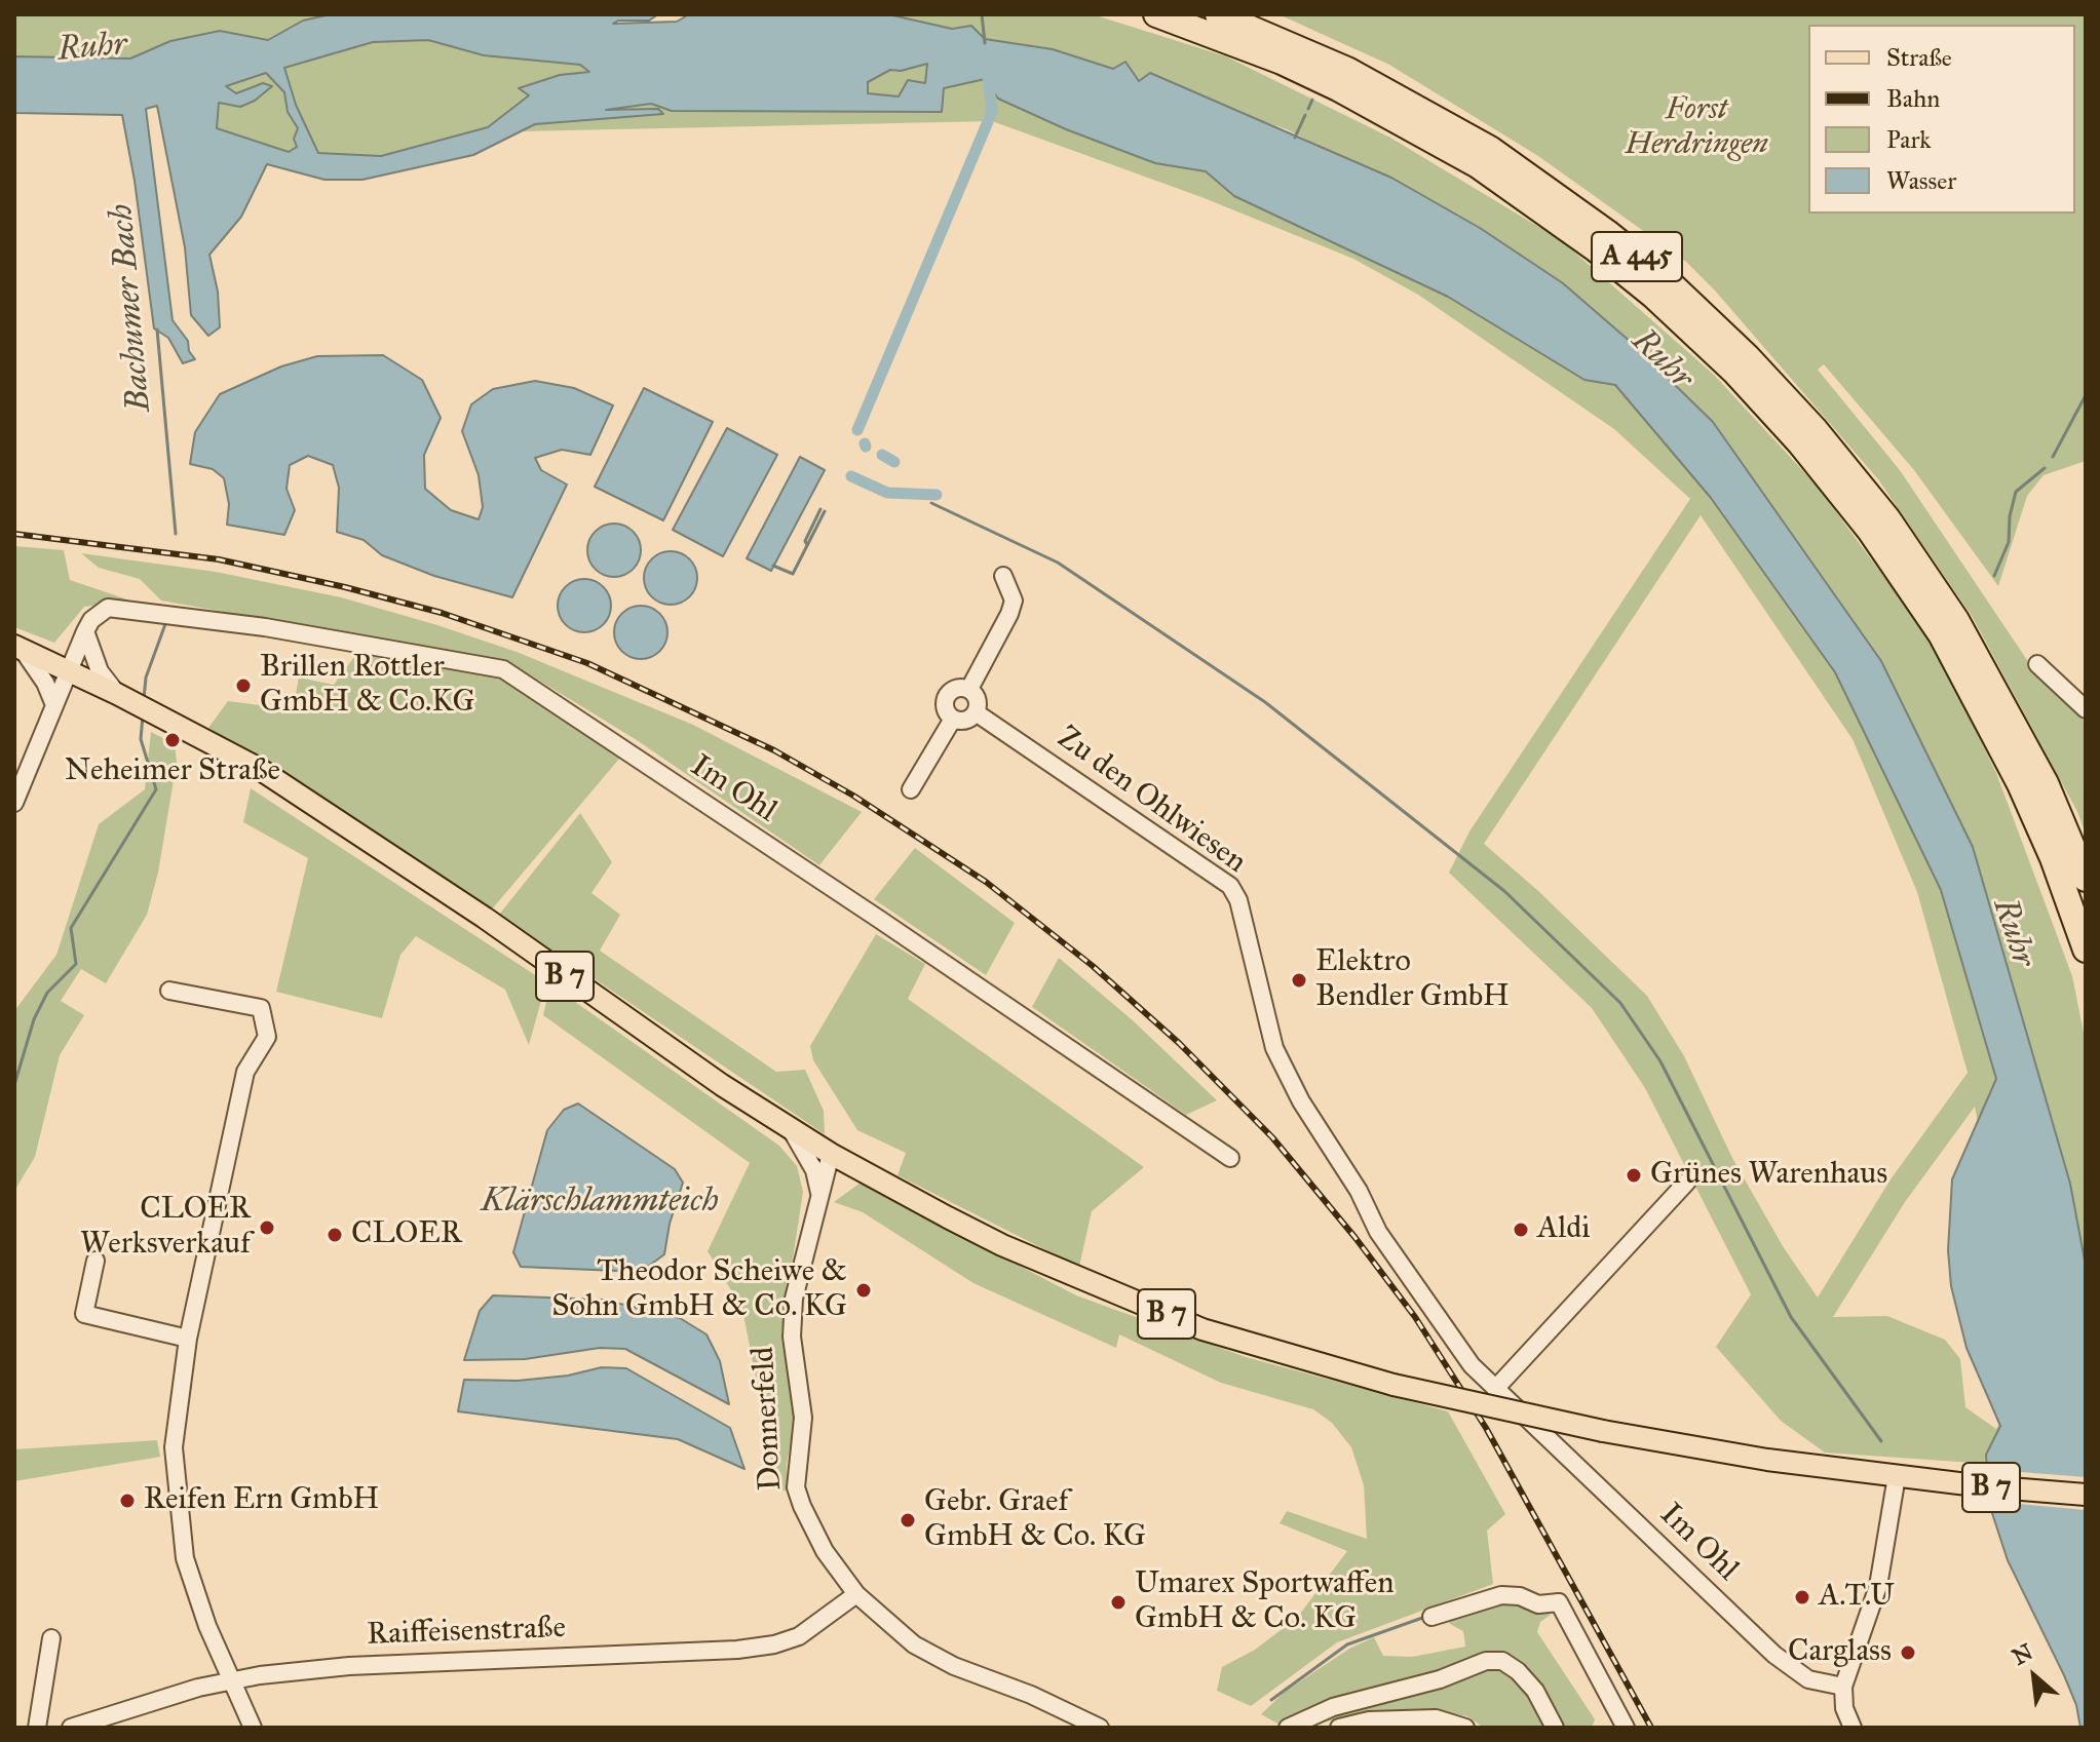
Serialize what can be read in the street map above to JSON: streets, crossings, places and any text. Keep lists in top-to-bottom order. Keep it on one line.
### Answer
{"streets":{"highway":["A 445"],"main road":["B 7"],"street":["Im Ohl","Zu den Ohlwiesen","Donnerfeld","Raiffeisenstraße"]},"crossings":[["Im Ohl","Zu den Ohlwiesen"],["B 7","Donnerfeld"],["Donnerfeld","Raiffeisenstraße"]],"water":["Ruhr","Bachumer Bach","Klärschlammteich"],"parks":["Forst Herdringen"],"places":["Brillen Rottler GmbH & Co.KG","Neheimer Straße","Elektro Bendler GmbH","Grünes Warenhaus","CLOER Werksverkauf","Aldi","CLOER","Theodor Scheiwe & Sohn GmbH & Co. KG","Reifen Ern GmbH","Gebr. Graef GmbH & Co. KG","A.T.U","Umarex Sportwaffen GmbH & Co. KG","Carglass"],"legend":["Straße","Bahn","Park","Wasser"],"north":"top left"}
